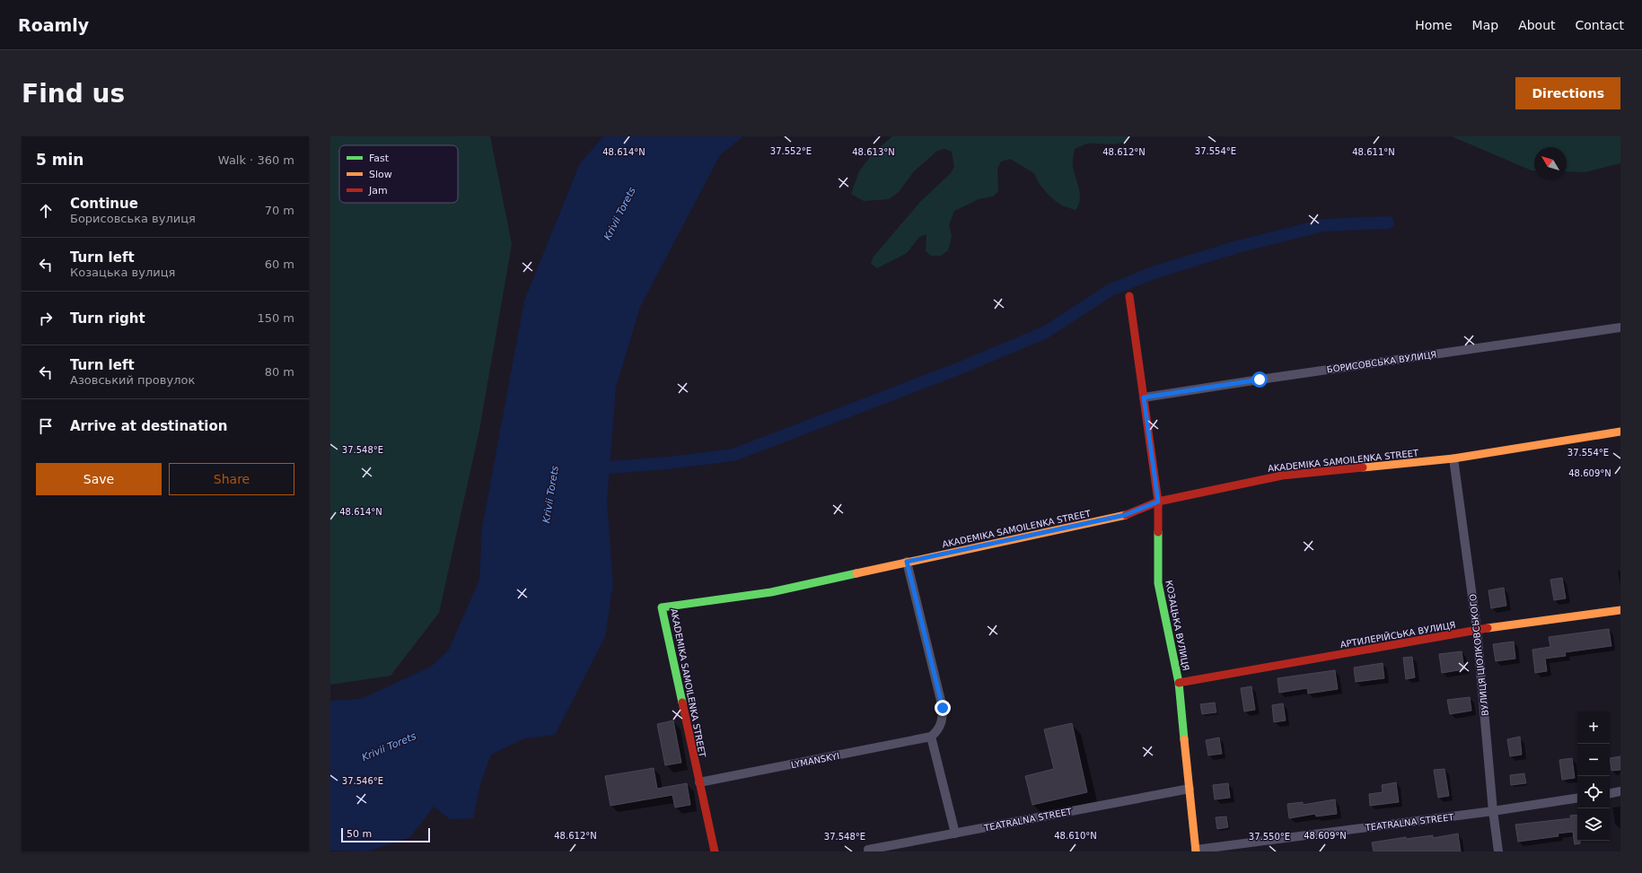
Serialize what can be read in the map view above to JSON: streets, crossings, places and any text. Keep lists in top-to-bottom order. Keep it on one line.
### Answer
{"streets":{"street":["БОРИСОВСЬКА ВУЛИЦЯ","AKADEMIKA SAMOILENKA STREET","КОЗАЦЬКА ВУЛИЦЯ","АРТИЛЕРІЙСЬКА ВУЛИЦЯ","ВУЛИЦЯ ЦІОЛКОВСЬКОГО","LYMANSKYI","TEATRALNA STREET"]},"crossings":[["БОРИСОВСЬКА ВУЛИЦЯ","КОЗАЦЬКА ВУЛИЦЯ"],["AKADEMIKA SAMOILENKA STREET","КОЗАЦЬКА ВУЛИЦЯ"],["AKADEMIKA SAMOILENKA STREET","ВУЛИЦЯ ЦІОЛКОВСЬКОГО"],["AKADEMIKA SAMOILENKA STREET","LYMANSKYI"],["КОЗАЦЬКА ВУЛИЦЯ","АРТИЛЕРІЙСЬКА ВУЛИЦЯ"],["КОЗАЦЬКА ВУЛИЦЯ","TEATRALNA STREET"],["АРТИЛЕРІЙСЬКА ВУЛИЦЯ","ВУЛИЦЯ ЦІОЛКОВСЬКОГО"],["ВУЛИЦЯ ЦІОЛКОВСЬКОГО","TEATRALNA STREET"]],"water":["Krivii Torets"],"legend":["Fast","Slow","Jam"],"scale_bar":"50 m","north":"top left","page":{"header":"Roamly","nav":["Home","Map","About","Contact"],"buttons":["Directions",["Save","Share"]],"title":"Find us","heading":["5 min","Walk · 360 m"],"list":[["Continue","Борисовська вулиця","70 m"],["Turn left","Козацька вулиця","60 m"],["Turn right","150 m"],["Turn left","Азовський провулок","80 m"],"Arrive at destination"],"map_buttons":["+","−"],"scale":"50 m"},"coordinates":["37.554°E","37.552°E","48.614°N","48.613°N","48.612°N","48.611°N","37.548°E","48.609°N","37.546°E","48.610°N","37.550°E"]}
